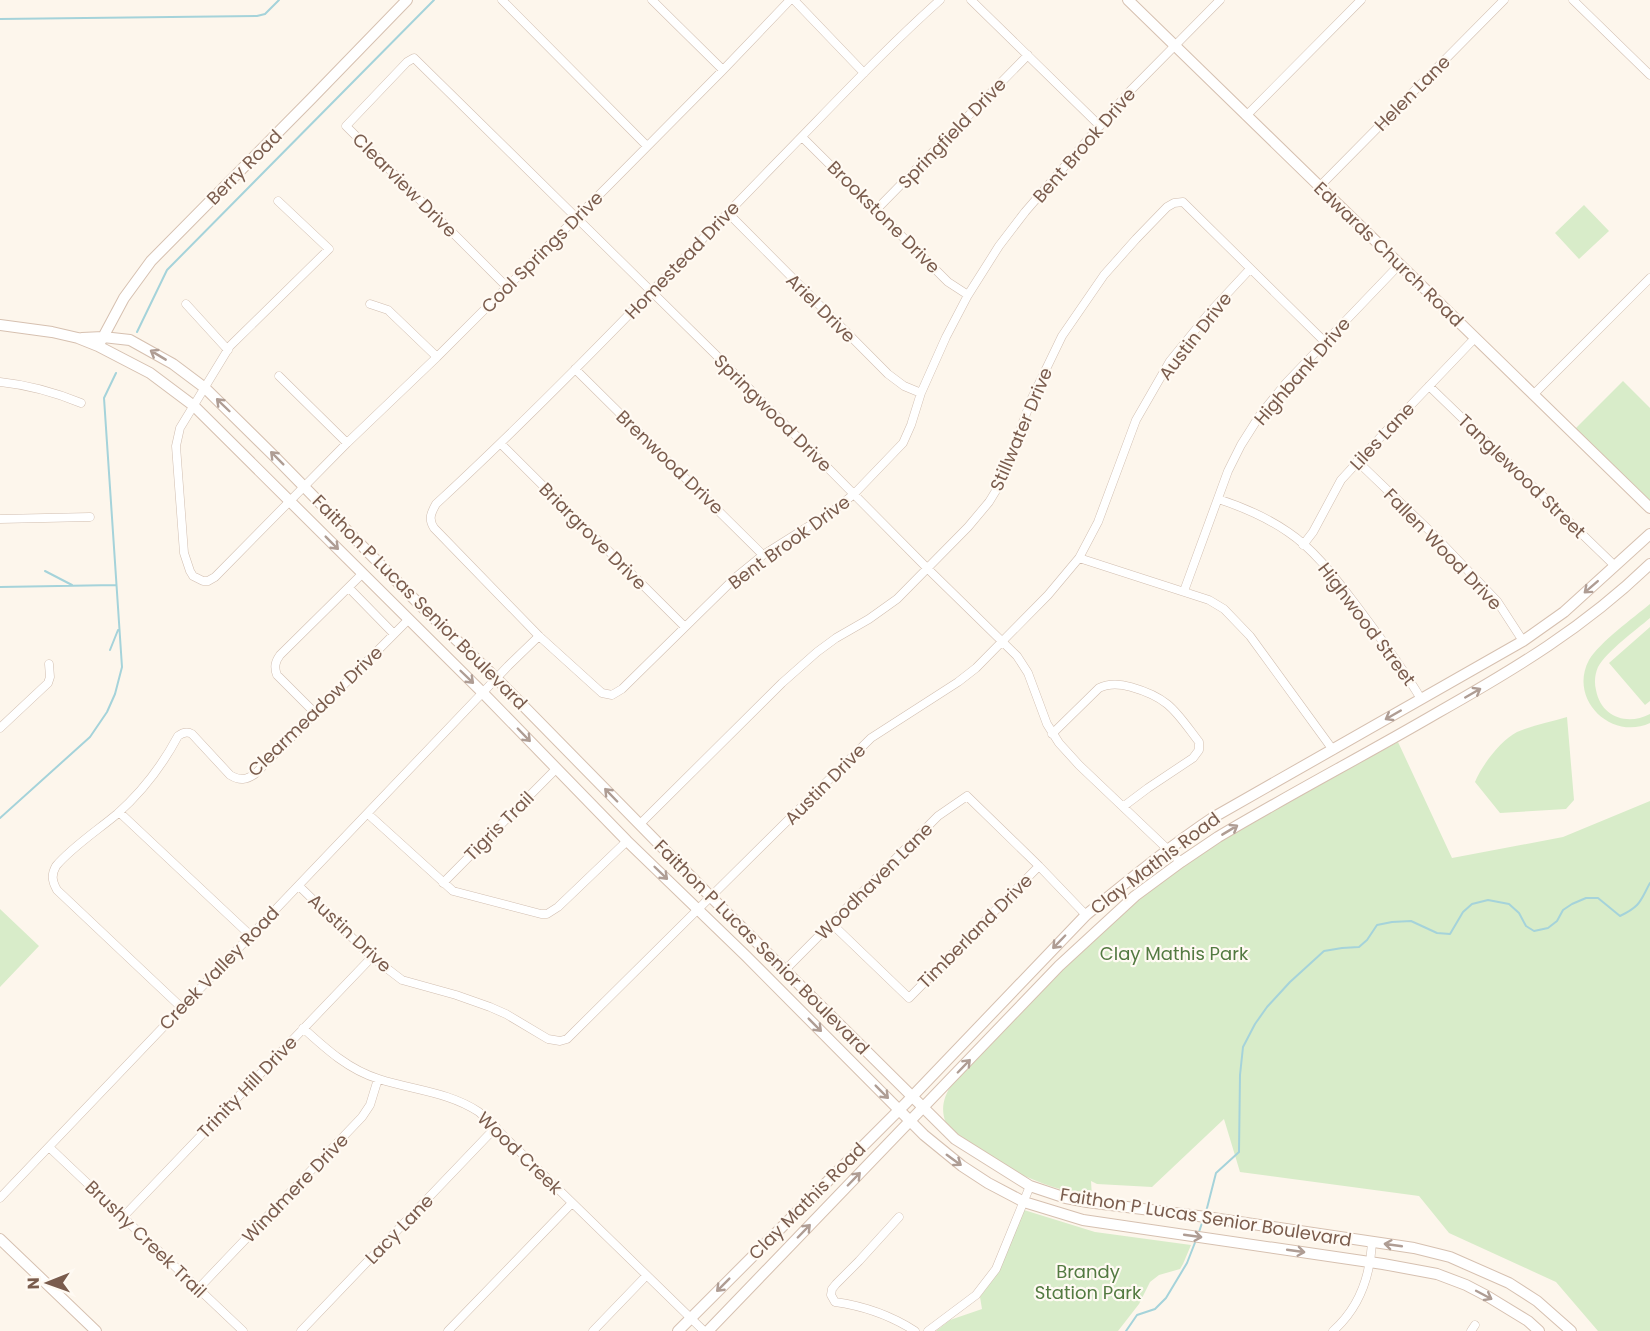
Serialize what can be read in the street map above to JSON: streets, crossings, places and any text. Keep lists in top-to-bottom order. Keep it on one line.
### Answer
{"streets":{"main road":["Berry Road","Edwards Church Road","Faithon P Lucas Senior Boulevard","Clay Mathis Road"],"street":["Helen Lane","Springfield Drive","Bent Brook Drive","Clearview Drive","Brookstone Drive","Cool Springs Drive","Homestead Drive","Ariel Drive","Austin Drive","Highbank Drive","Springwood Drive","Stillwater Drive","Liles Lane","Brenwood Drive","Tanglewood Street","Briargrove Drive","Fallen Wood Drive","Highwood Street","Clearmeadow Drive","Tigris Trail","Woodhaven Lane","Timberland Drive","Creek Valley Road","Trinity Hill Drive","Wood Creek","Windmere Drive","Lacy Lane","Brushy Creek Trail"]},"crossings":[["Helen Lane","Edwards Church Road"],["Springfield Drive","Brookstone Drive"],["Bent Brook Drive","Brookstone Drive"],["Bent Brook Drive","Edwards Church Road"],["Bent Brook Drive","Homestead Drive"],["Bent Brook Drive","Ariel Drive"],["Bent Brook Drive","Springwood Drive"],["Bent Brook Drive","Brenwood Drive"],["Bent Brook Drive","Briargrove Drive"],["Bent Brook Drive","Creek Valley Road"],["Berry Road","Faithon P Lucas Senior Boulevard"],["Clearview Drive","Cool Springs Drive"],["Clearview Drive","Springwood Drive"],["Brookstone Drive","Homestead Drive"],["Cool Springs Drive","Springwood Drive"],["Cool Springs Drive","Faithon P Lucas Senior Boulevard"],["Edwards Church Road","Highbank Drive"],["Edwards Church Road","Liles Lane"],["Homestead Drive","Ariel Drive"],["Homestead Drive","Springwood Drive"],["Homestead Drive","Brenwood Drive"],["Homestead Drive","Briargrove Drive"],["Austin Drive","Springwood Drive"],["Austin Drive","Stillwater Drive"],["Austin Drive","Faithon P Lucas Senior Boulevard"],["Austin Drive","Creek Valley Road"],["Austin Drive","Trinity Hill Drive"],["Highbank Drive","Stillwater Drive"],["Highbank Drive","Highwood Street"],["Springwood Drive","Stillwater Drive"],["Springwood Drive","Clay Mathis Road"],["Stillwater Drive","Faithon P Lucas Senior Boulevard"],["Liles Lane","Tanglewood Street"],["Liles Lane","Fallen Wood Drive"],["Liles Lane","Highwood Street"],["Tanglewood Street","Clay Mathis Road"],["Fallen Wood Drive","Clay Mathis Road"],["Faithon P Lucas Senior Boulevard","Clearmeadow Drive"],["Faithon P Lucas Senior Boulevard","Tigris Trail"],["Faithon P Lucas Senior Boulevard","Clay Mathis Road"],["Faithon P Lucas Senior Boulevard","Woodhaven Lane"],["Faithon P Lucas Senior Boulevard","Creek Valley Road"],["Highwood Street","Clay Mathis Road"],["Clearmeadow Drive","Creek Valley Road"],["Clay Mathis Road","Wood Creek"],["Woodhaven Lane","Timberland Drive"],["Creek Valley Road","Brushy Creek Trail"],["Trinity Hill Drive","Wood Creek"],["Trinity Hill Drive","Brushy Creek Trail"],["Wood Creek","Windmere Drive"],["Wood Creek","Lacy Lane"],["Windmere Drive","Brushy Creek Trail"]],"parks":["Clay Mathis Park","Brandy Station Park"],"north":"left"}
